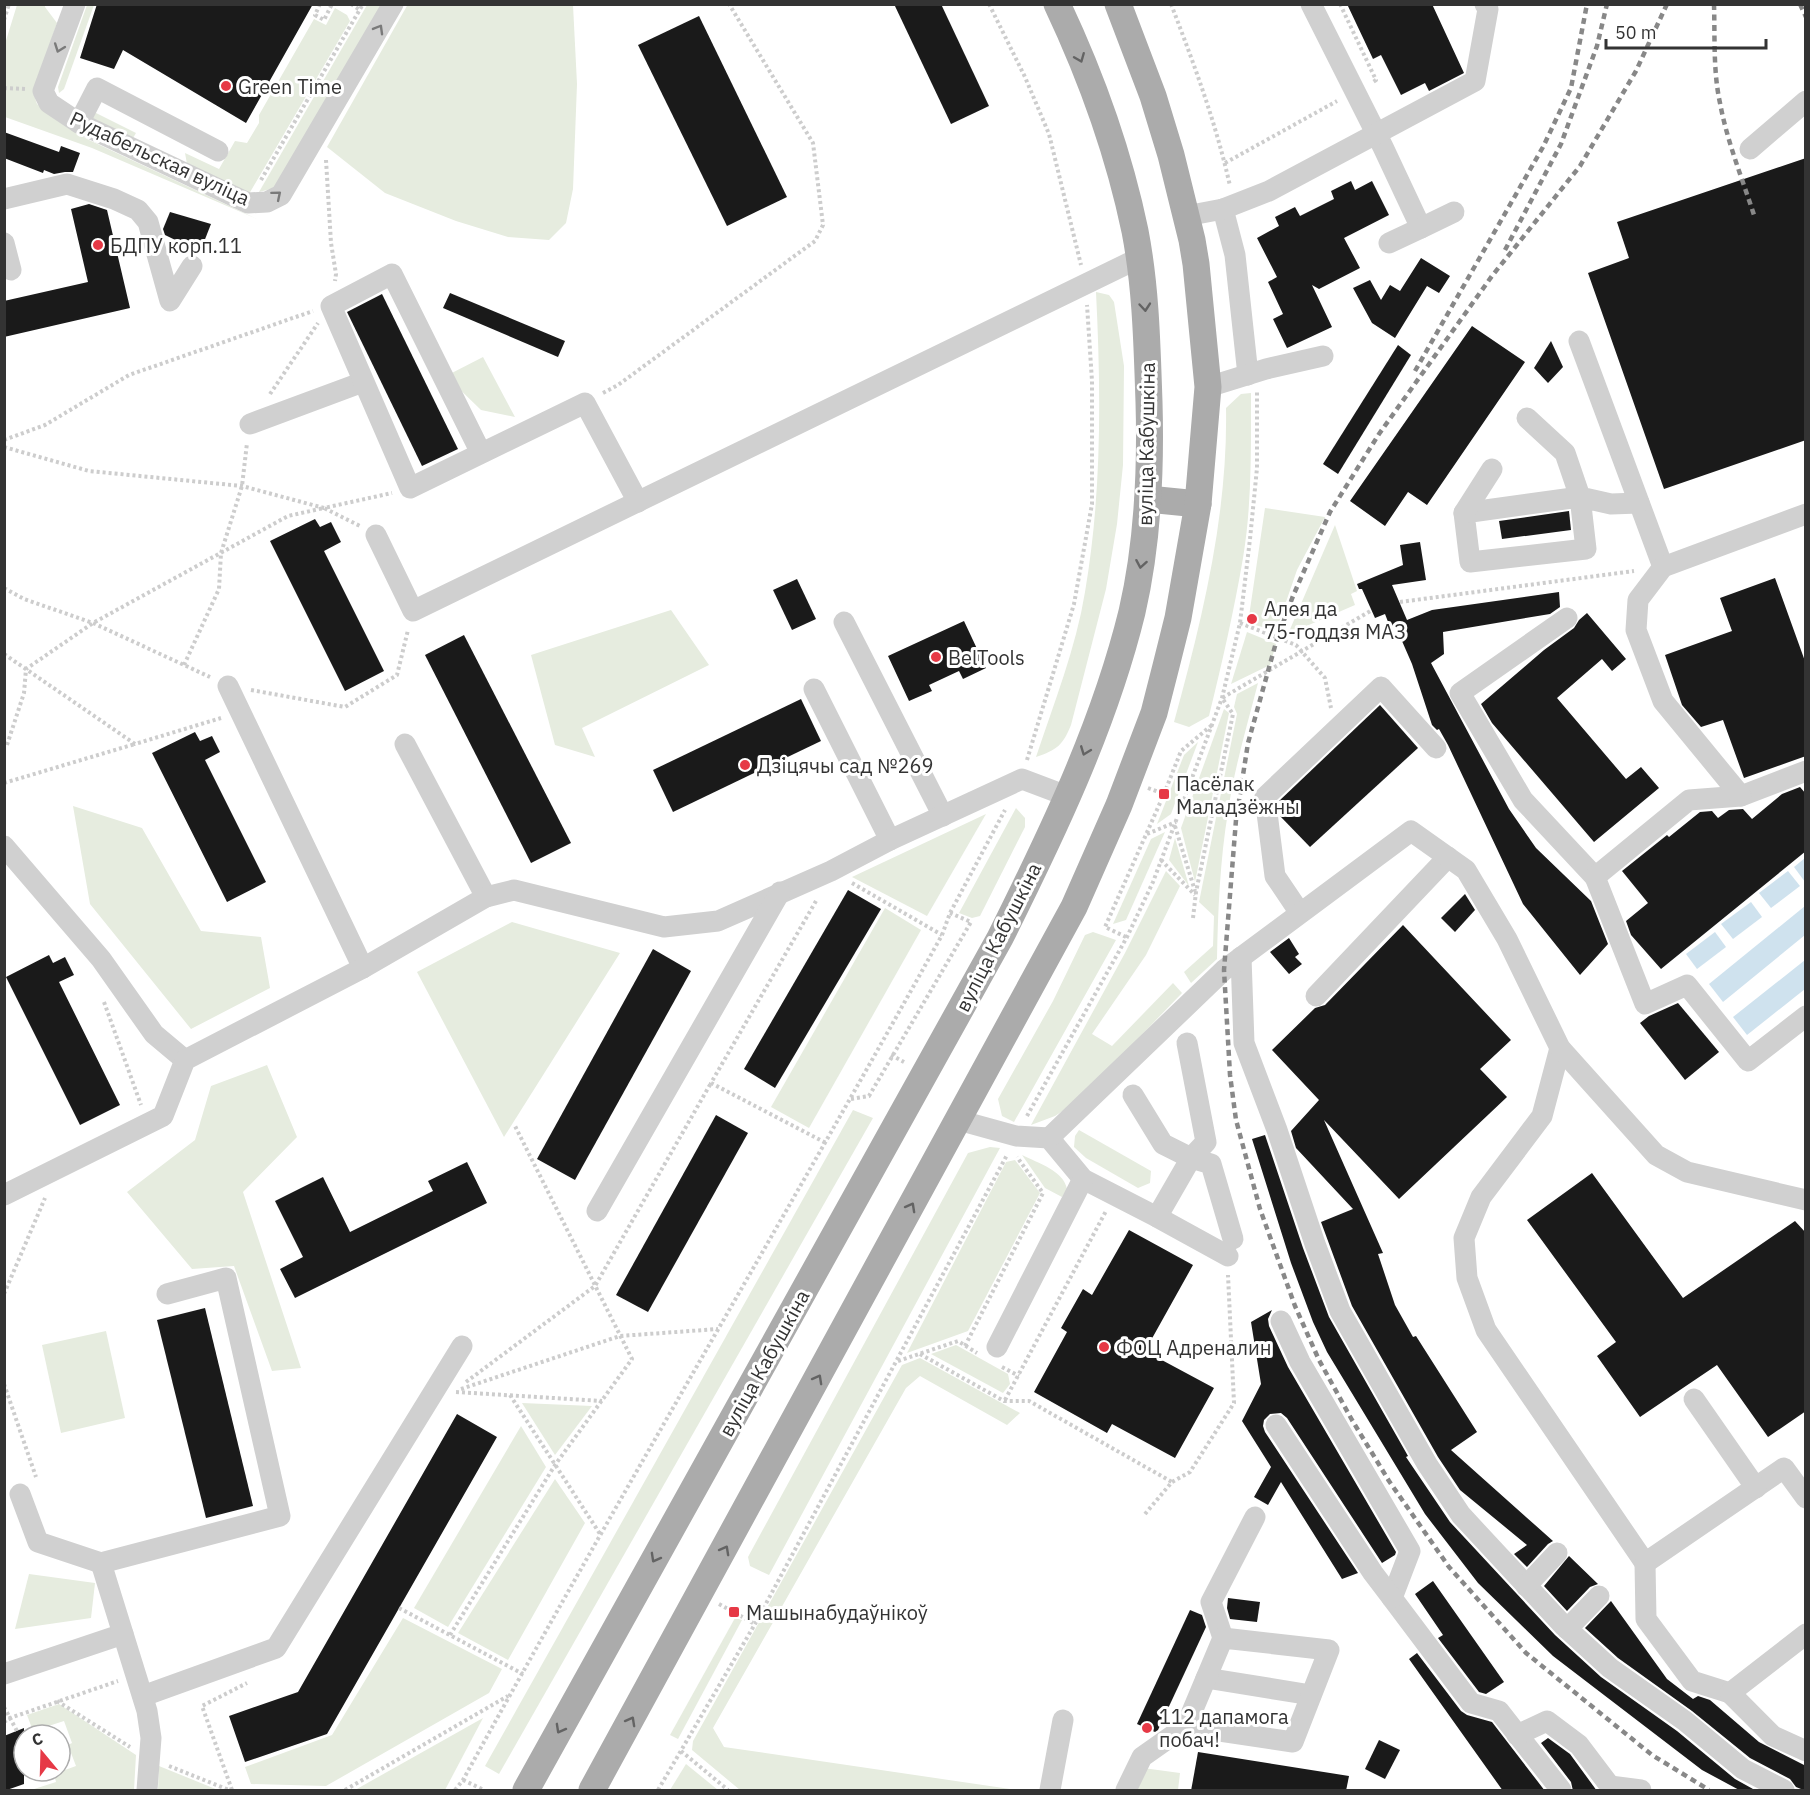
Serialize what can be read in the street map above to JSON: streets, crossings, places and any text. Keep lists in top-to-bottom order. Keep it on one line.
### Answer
{"streets":{"main road":["вуліца Кабушкіна"],"lane":["Рудабельская вуліца"]},"places":{"other":["Green Time","БДПУ корп.11","Алея да 75-годдзя МАЗ","BelTools","Дзіцячы сад №269","ФОЦ Адреналин","112 дапамога побач!"],"transit":["Пасёлак Маладзёжны","Машынабудаўнікоў"]},"scale_bar":"50 m","north":"top"}
